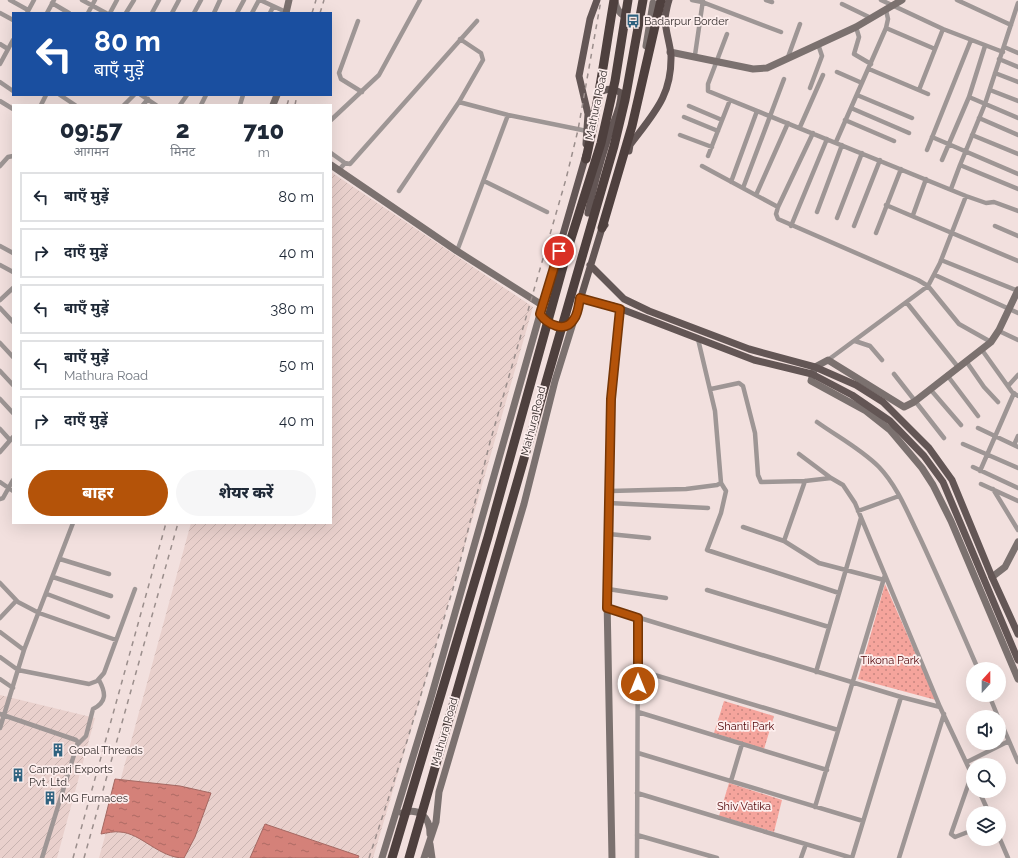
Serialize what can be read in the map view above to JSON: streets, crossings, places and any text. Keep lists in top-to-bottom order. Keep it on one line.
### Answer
{"streets":{"highway":["Mathura Road"]},"parks":["Tikona Park","Shanti Park","Shiv Vatika"],"places":{"bus stop":["Badarpur Border"],"building":["Gopal Threads","Campari Exports Pvt. Ltd.","MG Furnaces"]},"north":"top","page":{"turn":["80 m","बाएँ मुड़ें"],"eta":["09:57","आगमन","2","मिनट","710","m"],"list":[{"name":"बाएँ मुड़ें","value":"80 m"},{"name":"दाएँ मुड़ें","value":"40 m"},{"name":"बाएँ मुड़ें","value":"380 m"},{"name":"बाएँ मुड़ें","note":"Mathura Road","value":"50 m"},{"name":"दाएँ मुड़ें","value":"40 m"}],"buttons":["बाहर","शेयर करें"]}}
